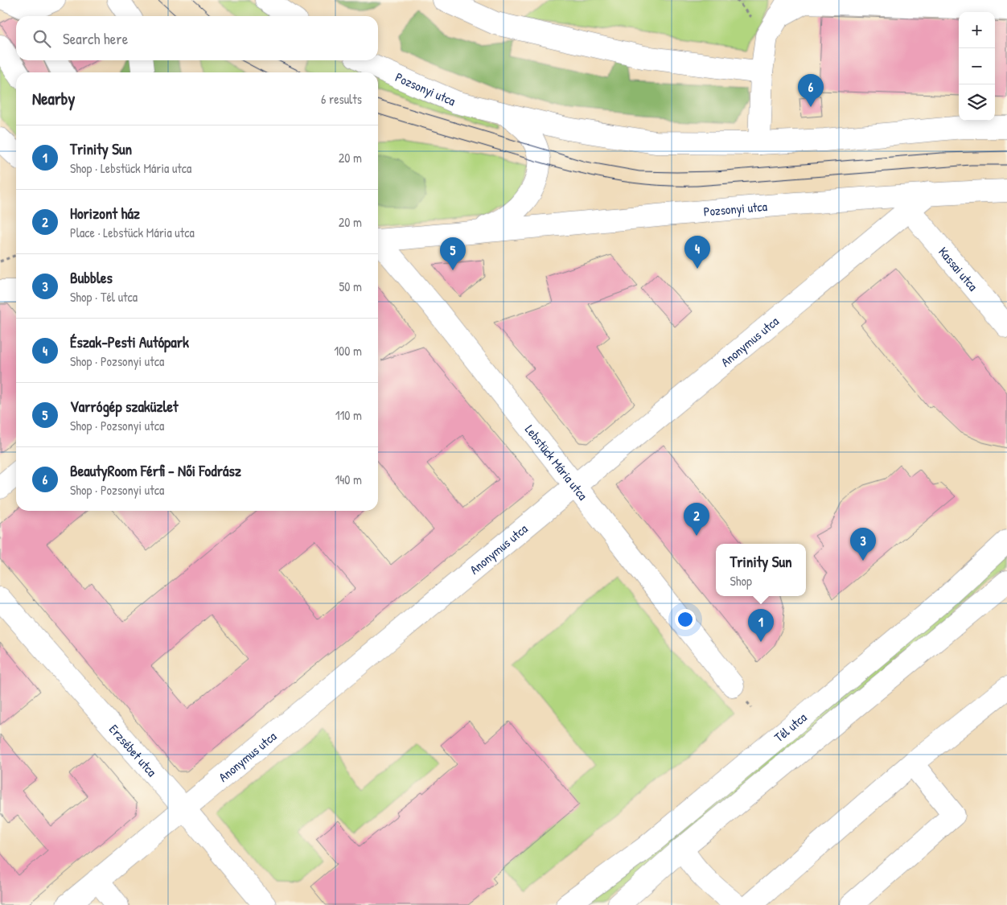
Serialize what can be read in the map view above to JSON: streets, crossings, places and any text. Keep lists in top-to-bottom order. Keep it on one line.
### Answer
{"streets":{"street":["Pozsonyi utca","Kassai utca","Anonymus utca","Lebstück Mária utca","Tél utca","Erzsébet utca"]},"crossings":[["Pozsonyi utca","Anonymus utca"],["Kassai utca","Anonymus utca"],["Anonymus utca","Lebstück Mária utca"],["Anonymus utca","Erzsébet utca"]],"page":{"map_buttons":["+","−"],"search":"Search here","heading":["Nearby","6 results"],"pins":["6","4","5","2","3","1"],"list":[{"mark":"1","name":"Trinity Sun","note":"Shop · Lebstück Mária utca","value":"20 m"},{"mark":"2","name":"Horizont ház","note":"Place · Lebstück Mária utca","value":"20 m"},{"mark":"3","name":"Bubbles","note":"Shop · Tél utca","value":"50 m"},{"mark":"4","name":"Észak-Pesti Autópark","note":"Shop · Pozsonyi utca","value":"100 m"},{"mark":"5","name":"Varrógép szaküzlet","note":"Shop · Pozsonyi utca","value":"110 m"},{"mark":"6","name":"BeautyRoom Férfi - Női Fodrász","note":"Shop · Pozsonyi utca","value":"140 m"}],"popup":["Trinity Sun","Shop"]}}
